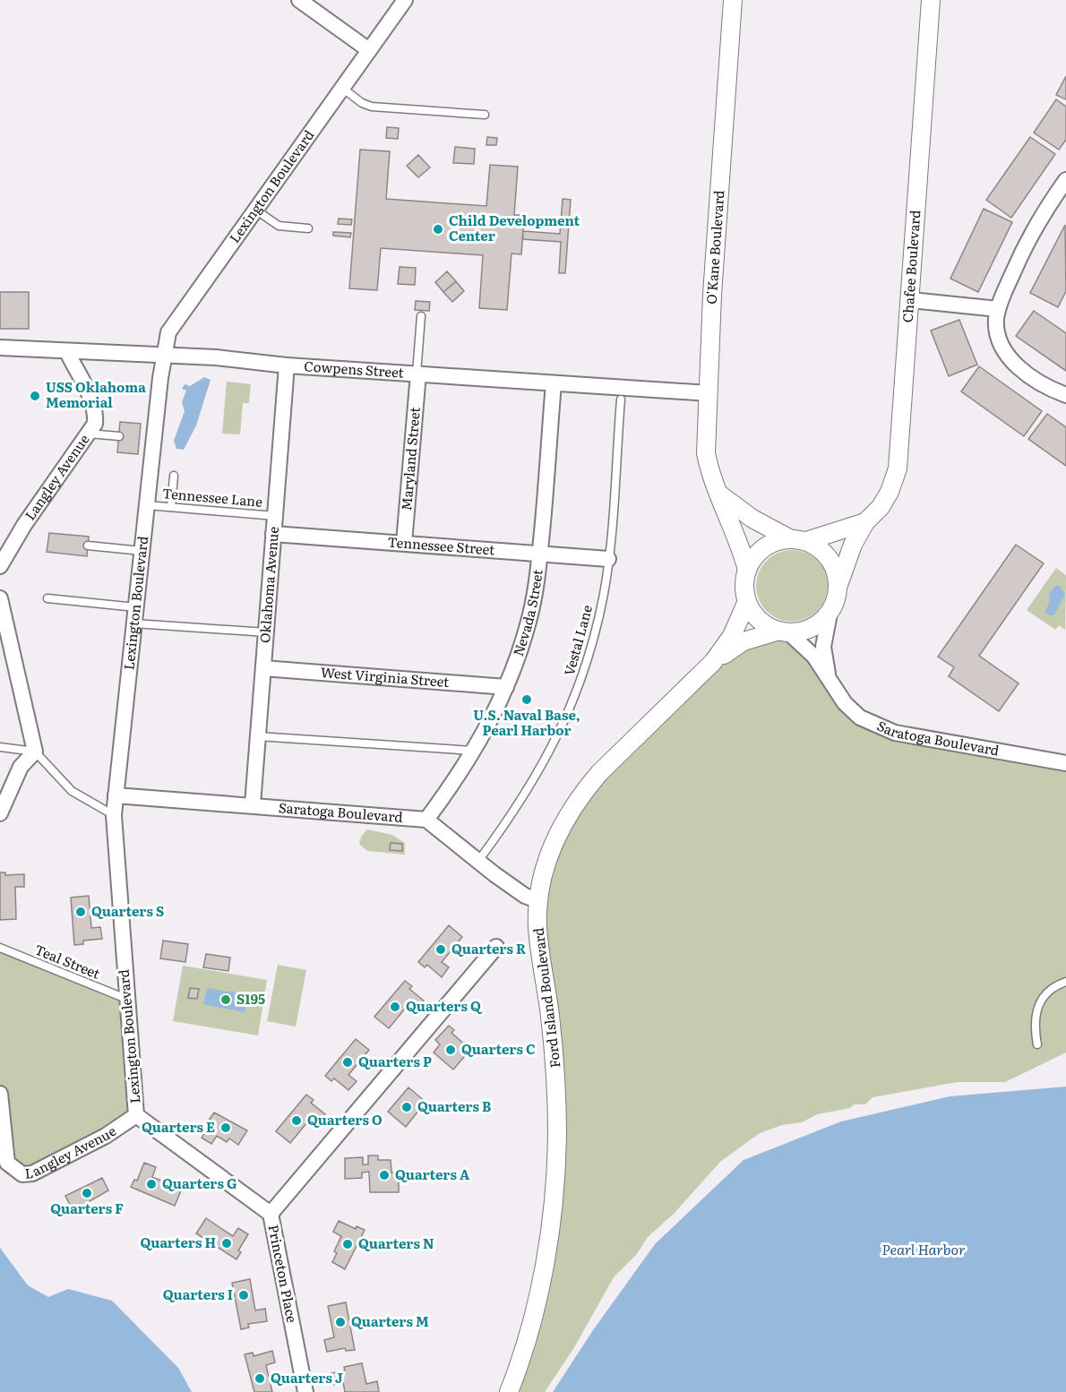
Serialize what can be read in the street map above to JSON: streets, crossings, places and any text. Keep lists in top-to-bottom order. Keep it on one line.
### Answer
{"streets":{"street":["Lexington Boulevard","O'Kane Boulevard","Chafee Boulevard","Cowpens Street","Maryland Street","Langley Avenue","Tennessee Street","Oklahoma Avenue","Nevada Street","West Virginia Street","Saratoga Boulevard","Ford Island Boulevard","Princeton Place"],"lane":["Tennessee Lane","Vestal Lane","Teal Street"]},"crossings":[["Lexington Boulevard","Cowpens Street"],["Lexington Boulevard","Langley Avenue"],["Lexington Boulevard","Tennessee Lane"],["Lexington Boulevard","Saratoga Boulevard"],["Lexington Boulevard","Teal Street"],["Lexington Boulevard","Princeton Place"],["O'Kane Boulevard","Chafee Boulevard"],["O'Kane Boulevard","Cowpens Street"],["O'Kane Boulevard","Saratoga Boulevard"],["O'Kane Boulevard","Ford Island Boulevard"],["Chafee Boulevard","Saratoga Boulevard"],["Chafee Boulevard","Ford Island Boulevard"],["Cowpens Street","Maryland Street"],["Cowpens Street","Oklahoma Avenue"],["Cowpens Street","Nevada Street"],["Maryland Street","Tennessee Street"],["Tennessee Lane","Oklahoma Avenue"],["Tennessee Street","Oklahoma Avenue"],["Tennessee Street","Nevada Street"],["Tennessee Street","Vestal Lane"],["Oklahoma Avenue","West Virginia Street"],["Oklahoma Avenue","Saratoga Boulevard"],["Nevada Street","West Virginia Street"],["Nevada Street","Saratoga Boulevard"],["Saratoga Boulevard","Ford Island Boulevard"]],"water":["Pearl Harbor"],"places":["Child Development Center","USS Oklahoma Memorial","U.S. Naval Base, Pearl Harbor","Quarters S","Quarters R","S195","Quarters Q","Quarters C","Quarters P","Quarters B","Quarters O","Quarters E","Quarters A","Quarters G","Quarters F","Quarters H","Quarters N","Quarters I","Quarters M","Quarters J"]}
